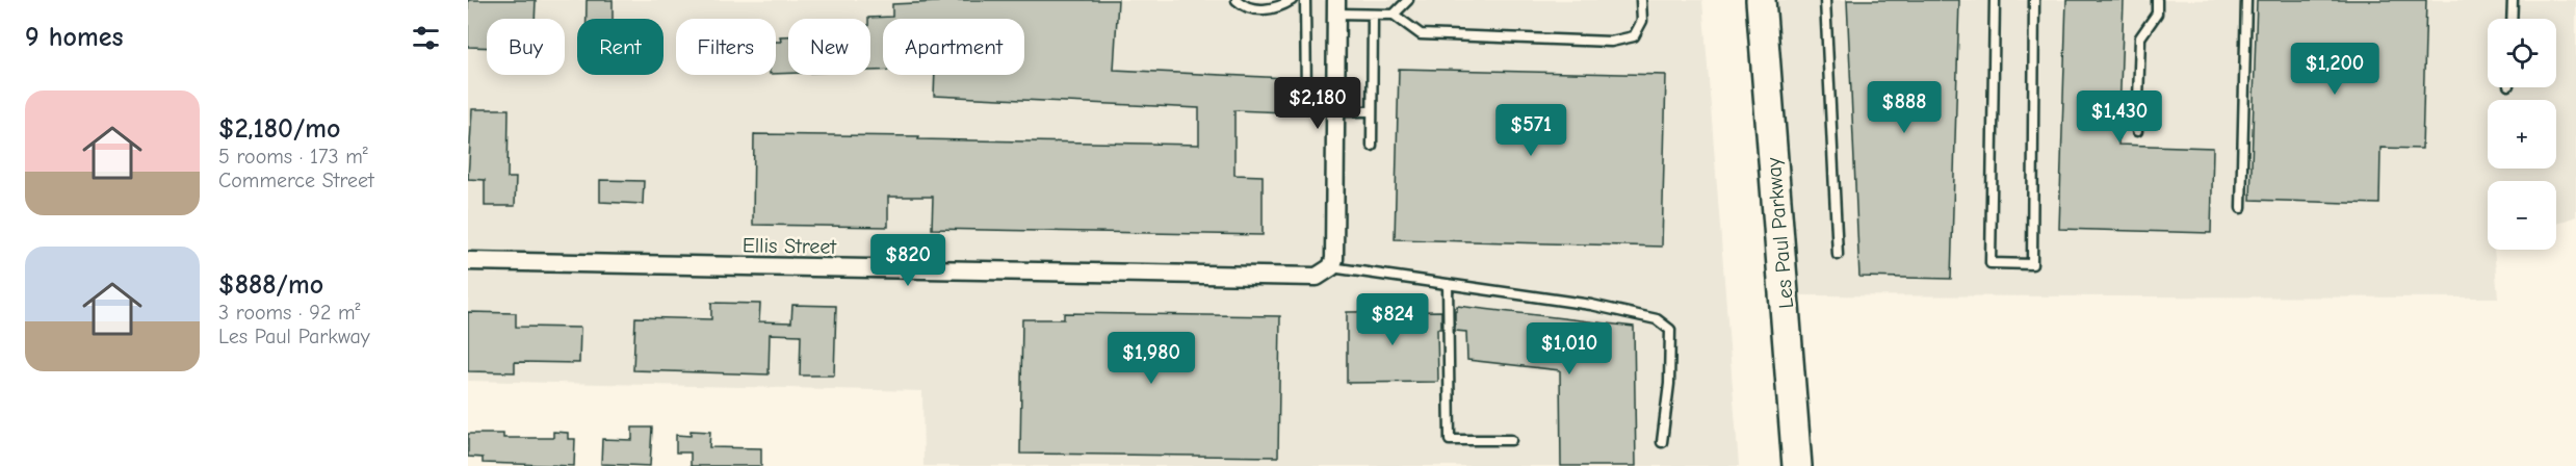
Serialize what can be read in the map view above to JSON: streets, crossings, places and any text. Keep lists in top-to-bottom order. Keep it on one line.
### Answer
{"streets":{"main road":["Les Paul Parkway"],"street":["Ellis Street"]},"page":{"heading":"9 homes","map_buttons":["+","−"],"chip":["Buy","Rent","Filters","New","Apartment"],"price":["$1,200","$2,180","$888","$1,430","$571","$820","$824","$1,010","$1,980"],"list":[{"name":"$2,180/mo","note":"5 rooms · 173 m² · Commerce Street"},{"name":"$888/mo","note":"3 rooms · 92 m² · Les Paul Parkway"}]}}
